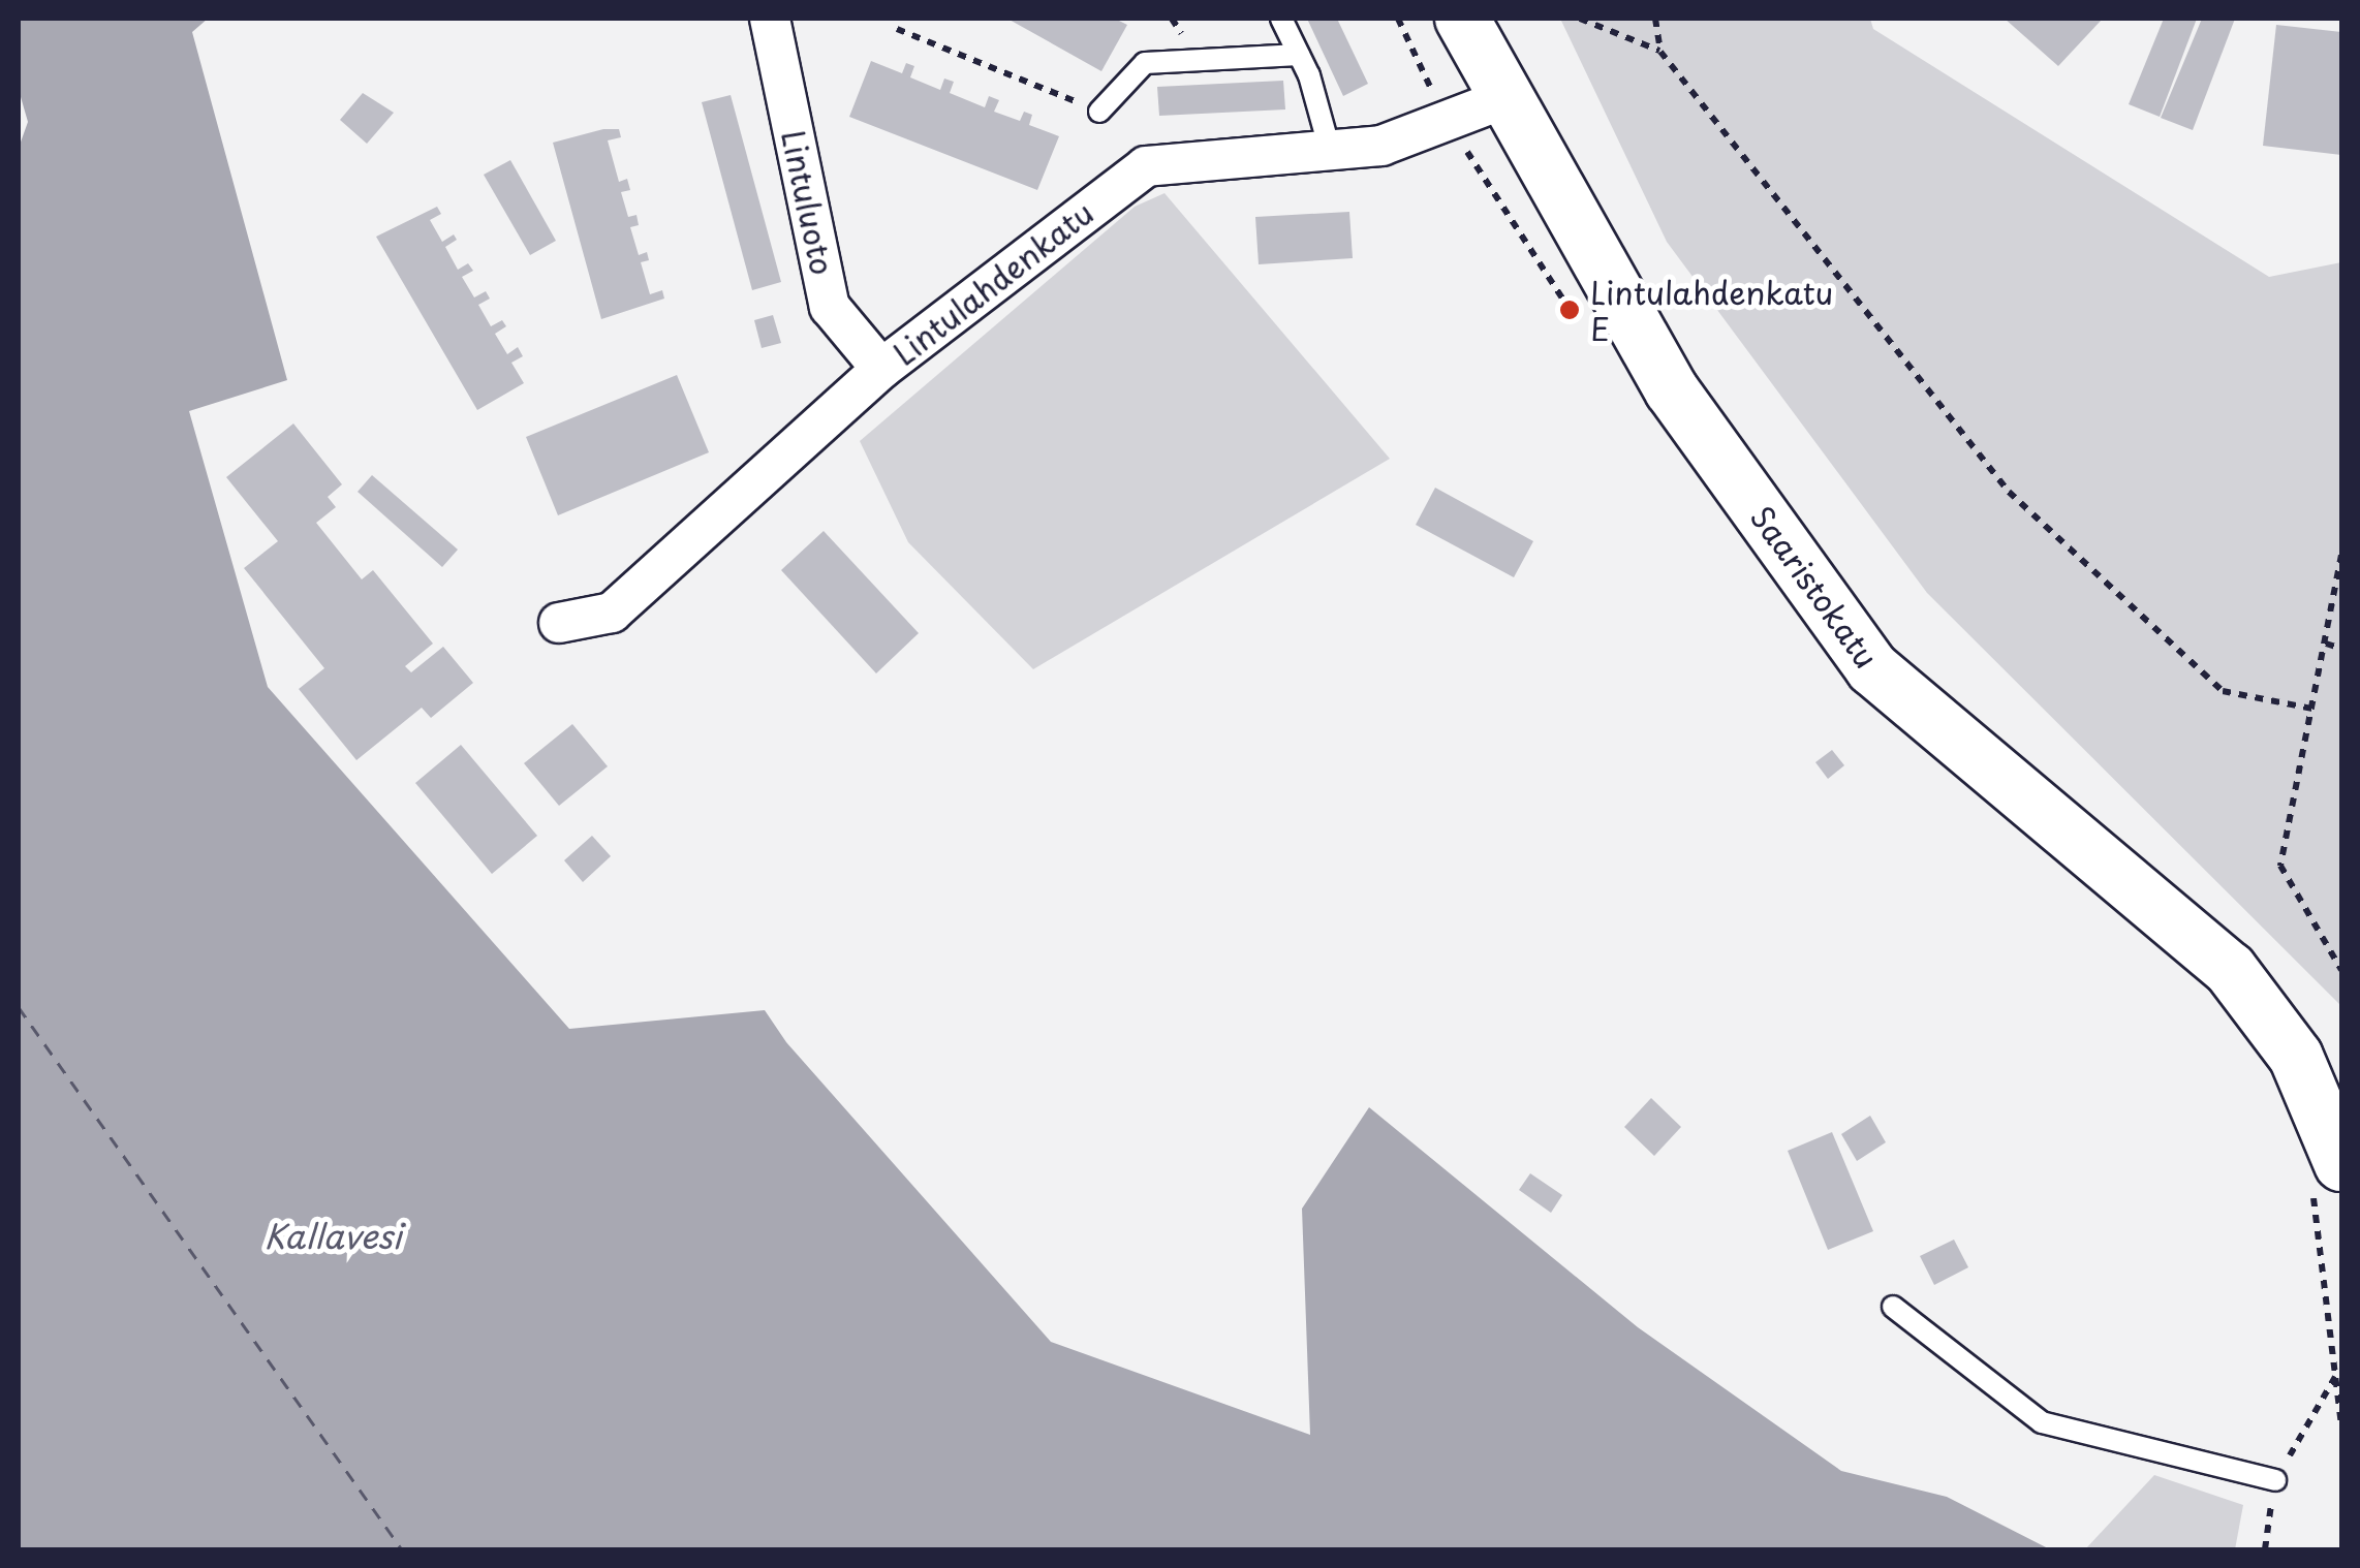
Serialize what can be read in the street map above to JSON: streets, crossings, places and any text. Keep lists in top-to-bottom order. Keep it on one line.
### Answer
{"streets":{"main road":["Saaristokatu"],"street":["Lintuluoto","Lintulahdenkatu"]},"crossings":[["Lintuluoto","Lintulahdenkatu"],["Lintulahdenkatu","Saaristokatu"]],"water":["Kallavesi"],"places":["Lintulahdenkatu E"]}
